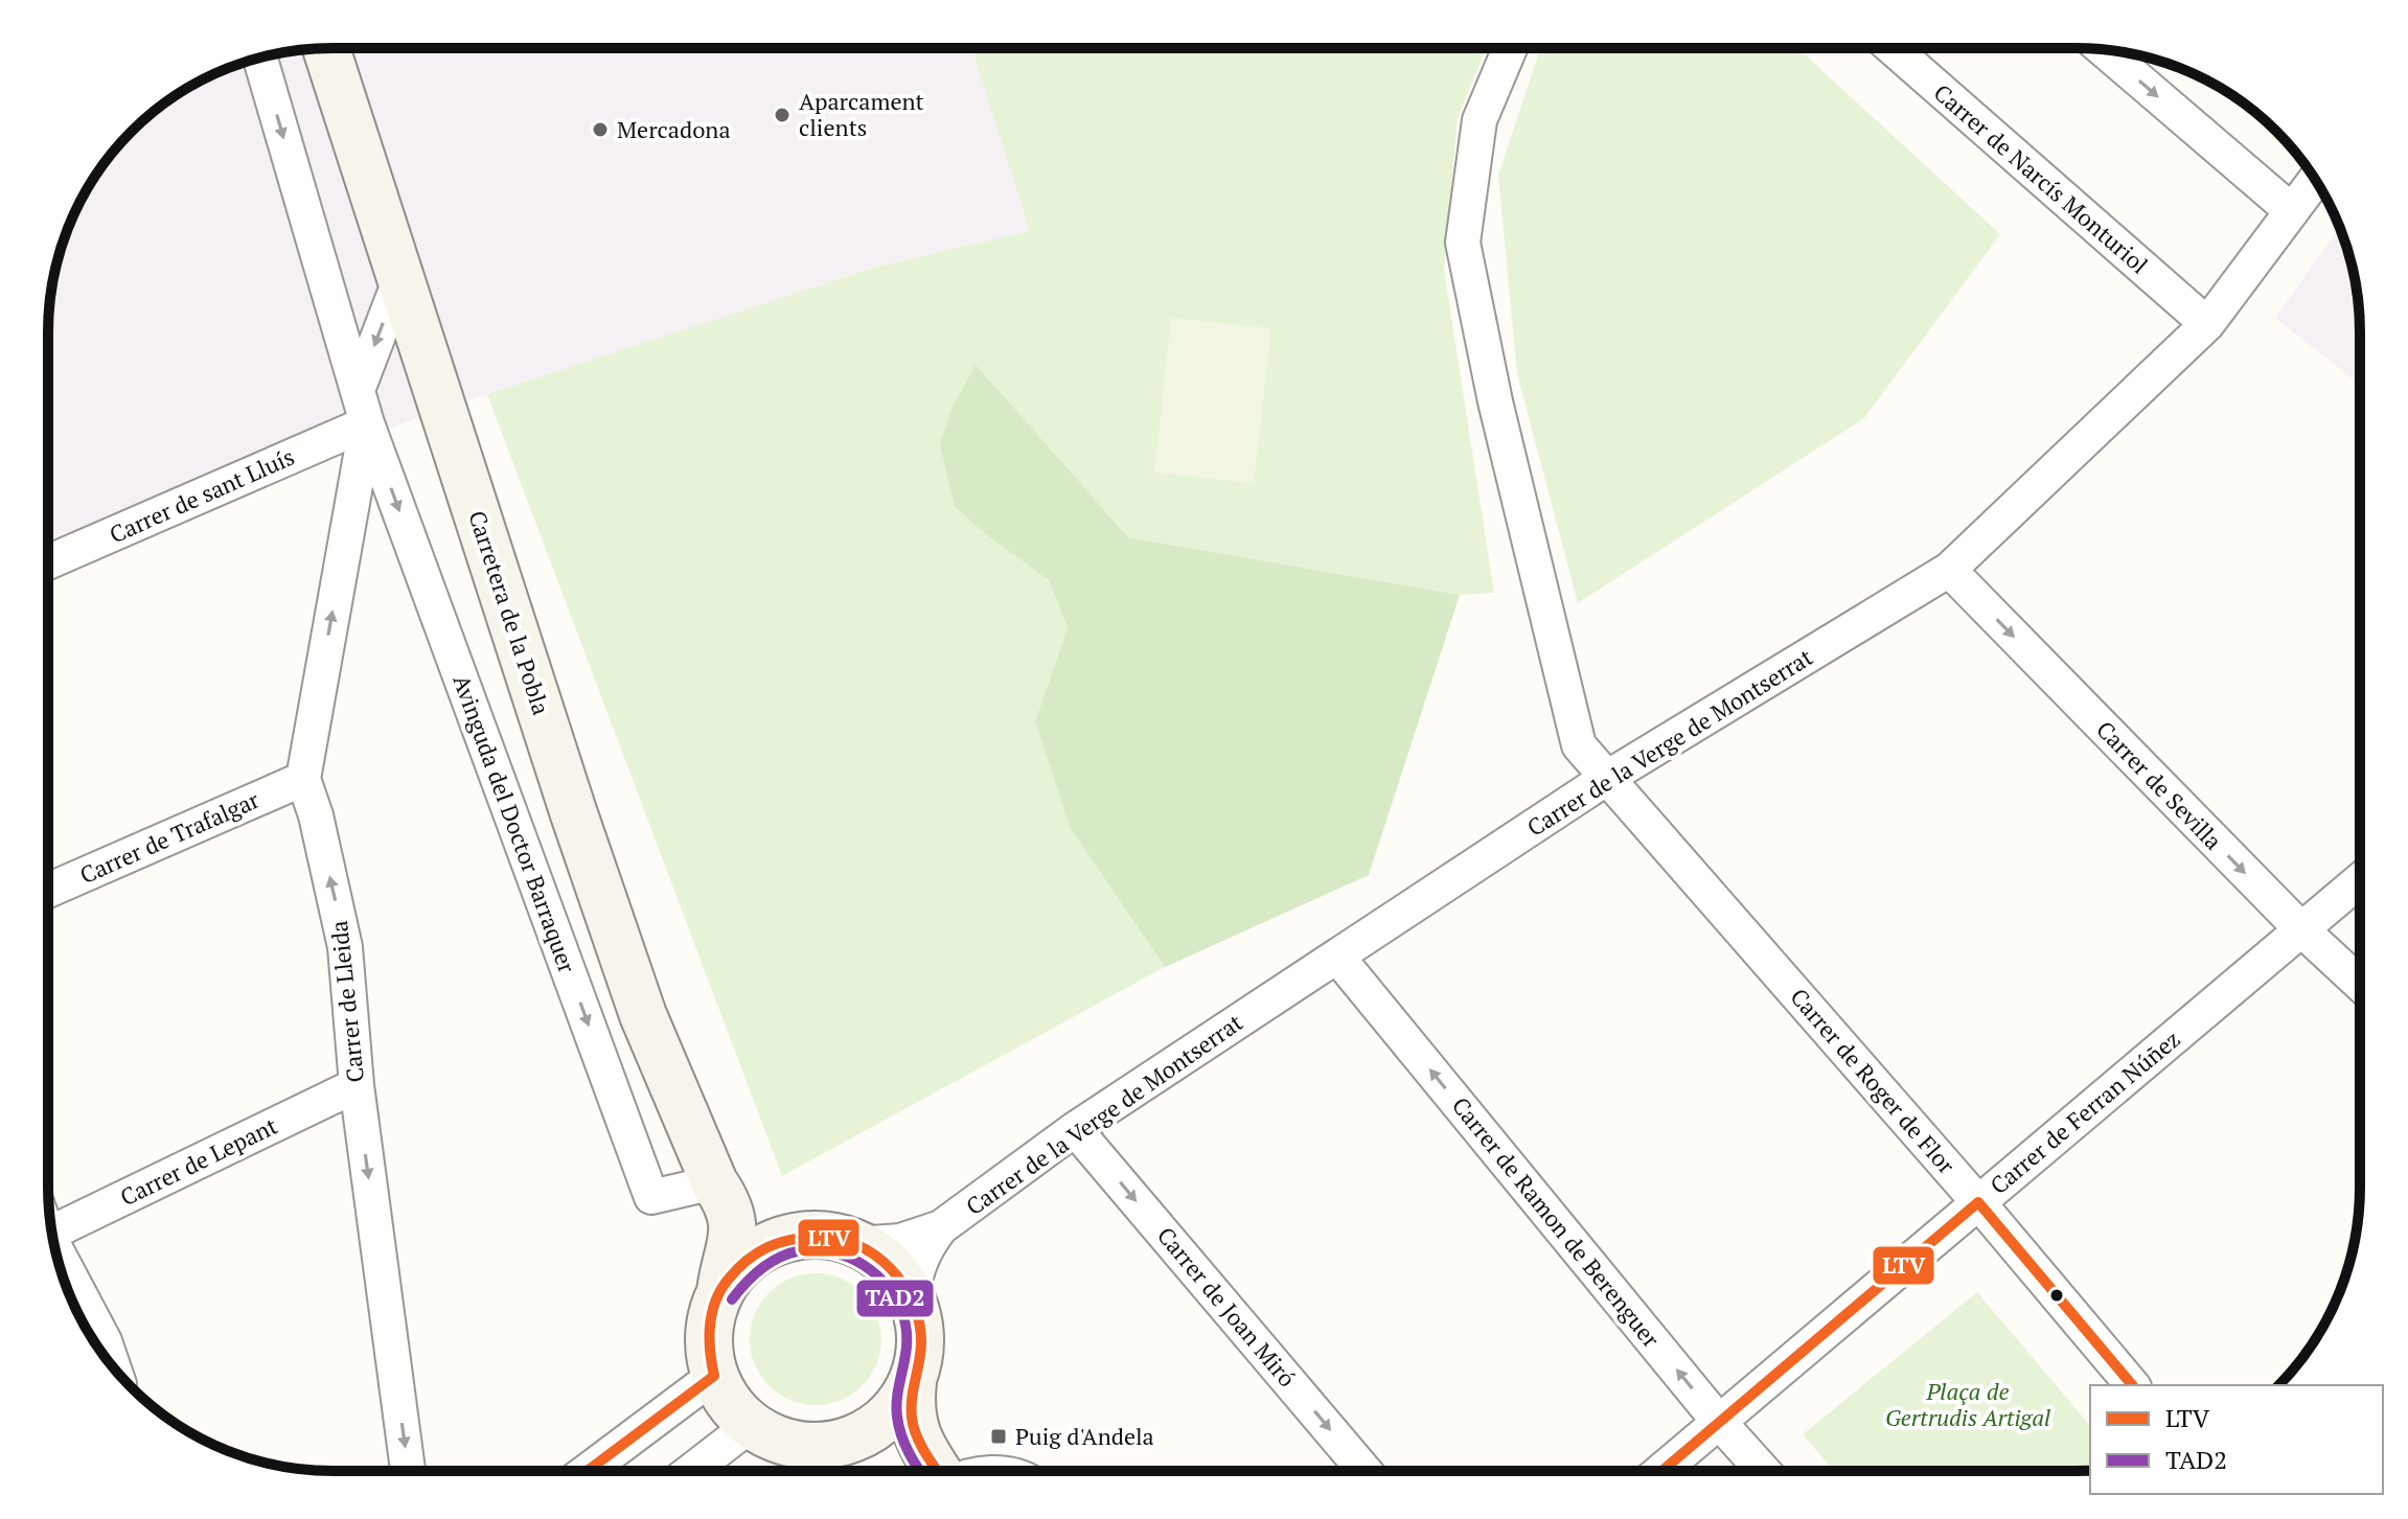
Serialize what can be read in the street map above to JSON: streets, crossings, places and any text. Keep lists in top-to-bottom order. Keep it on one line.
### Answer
{"streets":{"street":["Carrer de Narcís Monturiol","Carrer de sant Lluís","Carretera de la Pobla","Carrer de la Verge de Montserrat","Carrer de Sevilla","Avinguda del Doctor Barraquer","Carrer de Trafalgar","Carrer de Lleida","Carrer de Roger de Flor","Carrer de Ferran Núñez","Carrer de Lepant","Carrer de Ramon de Berenguer","Carrer de Joan Miró"]},"crossings":[["Carrer de Narcís Monturiol","Carrer de la Verge de Montserrat"],["Carrer de sant Lluís","Avinguda del Doctor Barraquer"],["Carrer de sant Lluís","Carrer de Lleida"],["Carretera de la Pobla","Carrer de la Verge de Montserrat"],["Carretera de la Pobla","Avinguda del Doctor Barraquer"],["Carrer de la Verge de Montserrat","Carrer de Sevilla"],["Carrer de la Verge de Montserrat","Carrer de Roger de Flor"],["Carrer de la Verge de Montserrat","Carrer de Ramon de Berenguer"],["Carrer de la Verge de Montserrat","Carrer de Joan Miró"],["Carrer de Sevilla","Carrer de Ferran Núñez"],["Avinguda del Doctor Barraquer","Carrer de Lleida"],["Carrer de Trafalgar","Carrer de Lleida"],["Carrer de Lleida","Carrer de Lepant"],["Carrer de Roger de Flor","Carrer de Ferran Núñez"],["Carrer de Ferran Núñez","Carrer de Ramon de Berenguer"]],"one_way":["Carrer de Sevilla","Avinguda del Doctor Barraquer","Carrer de Ramon de Berenguer","Carrer de Joan Miró"],"parks":["Plaça de Gertrudis Artigal"],"places":{"other":["Aparcament clients","Mercadona"],"transit":["Puig d'Andela"]},"lines":["transit line LTV","transit line TAD2"],"legend":["LTV","TAD2"]}
